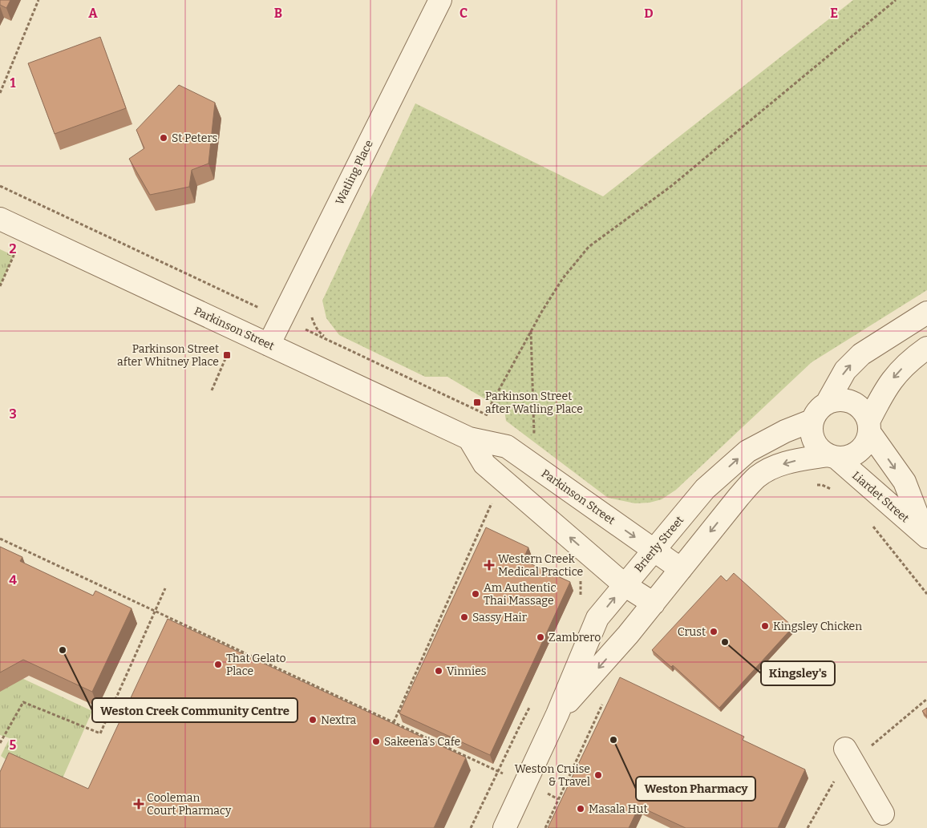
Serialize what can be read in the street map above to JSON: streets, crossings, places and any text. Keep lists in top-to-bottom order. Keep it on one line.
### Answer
{"streets":{"street":["Watling Place","Parkinson Street","Liardet Street","Brierly Street"]},"crossings":[["Watling Place","Parkinson Street"],["Parkinson Street","Brierly Street"],["Liardet Street","Brierly Street"]],"places":{"other":["St Peters","Am Authentic Thai Massage","Sassy Hair","Kingsley Chicken","Crust","Zambrero","Kingsley's","Weston Creek Community Centre","That Gelato Place","Vinnies","Nextra","Weston Pharmacy","Sakeena's Cafe","Weston Cruise & Travel","Masala Hut"],"transit":["Parkinson Street after Whitney Place","Parkinson Street after Watling Place"],"health":["Western Creek Medical Practice","Cooleman Court Pharmacy"]},"grid":{"columns":["A","B","C","D","E"],"rows":["1","2","3","4","5"]}}
